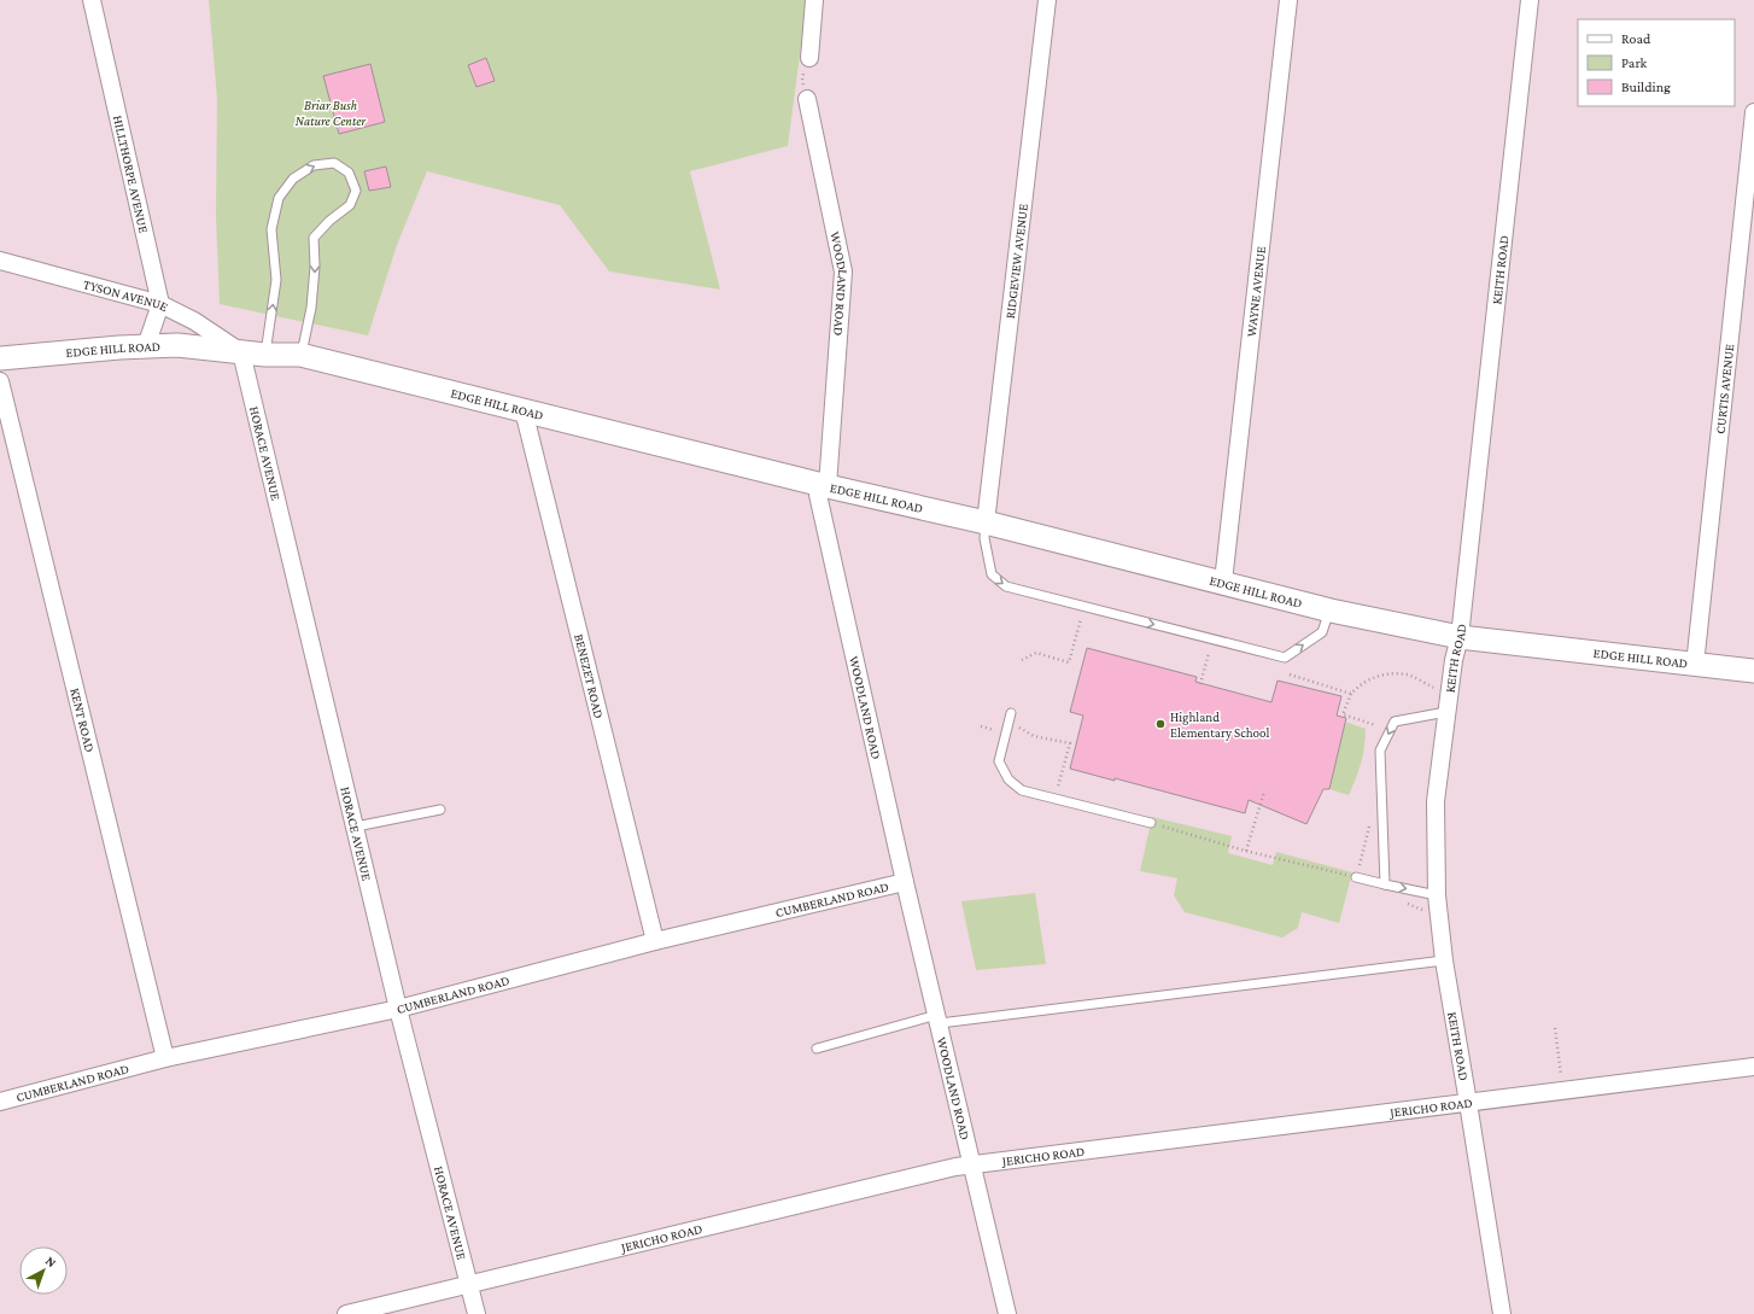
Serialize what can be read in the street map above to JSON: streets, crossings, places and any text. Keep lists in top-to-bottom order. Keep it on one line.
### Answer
{"streets":{"street":["HILLTHORPE AVENUE","RIDGEVIEW AVENUE","KEITH ROAD","WOODLAND ROAD","WAYNE AVENUE","TYSON AVENUE","EDGE HILL ROAD","CURTIS AVENUE","HORACE AVENUE","BENEZET ROAD","KENT ROAD","CUMBERLAND ROAD","JERICHO ROAD"]},"crossings":[["HILLTHORPE AVENUE","TYSON AVENUE"],["RIDGEVIEW AVENUE","EDGE HILL ROAD"],["KEITH ROAD","EDGE HILL ROAD"],["KEITH ROAD","JERICHO ROAD"],["WOODLAND ROAD","EDGE HILL ROAD"],["WOODLAND ROAD","CUMBERLAND ROAD"],["WOODLAND ROAD","JERICHO ROAD"],["WAYNE AVENUE","EDGE HILL ROAD"],["TYSON AVENUE","EDGE HILL ROAD"],["TYSON AVENUE","HORACE AVENUE"],["EDGE HILL ROAD","CURTIS AVENUE"],["EDGE HILL ROAD","HORACE AVENUE"],["EDGE HILL ROAD","BENEZET ROAD"],["HORACE AVENUE","CUMBERLAND ROAD"],["HORACE AVENUE","JERICHO ROAD"],["BENEZET ROAD","CUMBERLAND ROAD"],["KENT ROAD","CUMBERLAND ROAD"]],"parks":["Briar Bush Nature Center"],"places":["Highland Elementary School"],"legend":["Road","Park","Building"],"north":"top right"}
